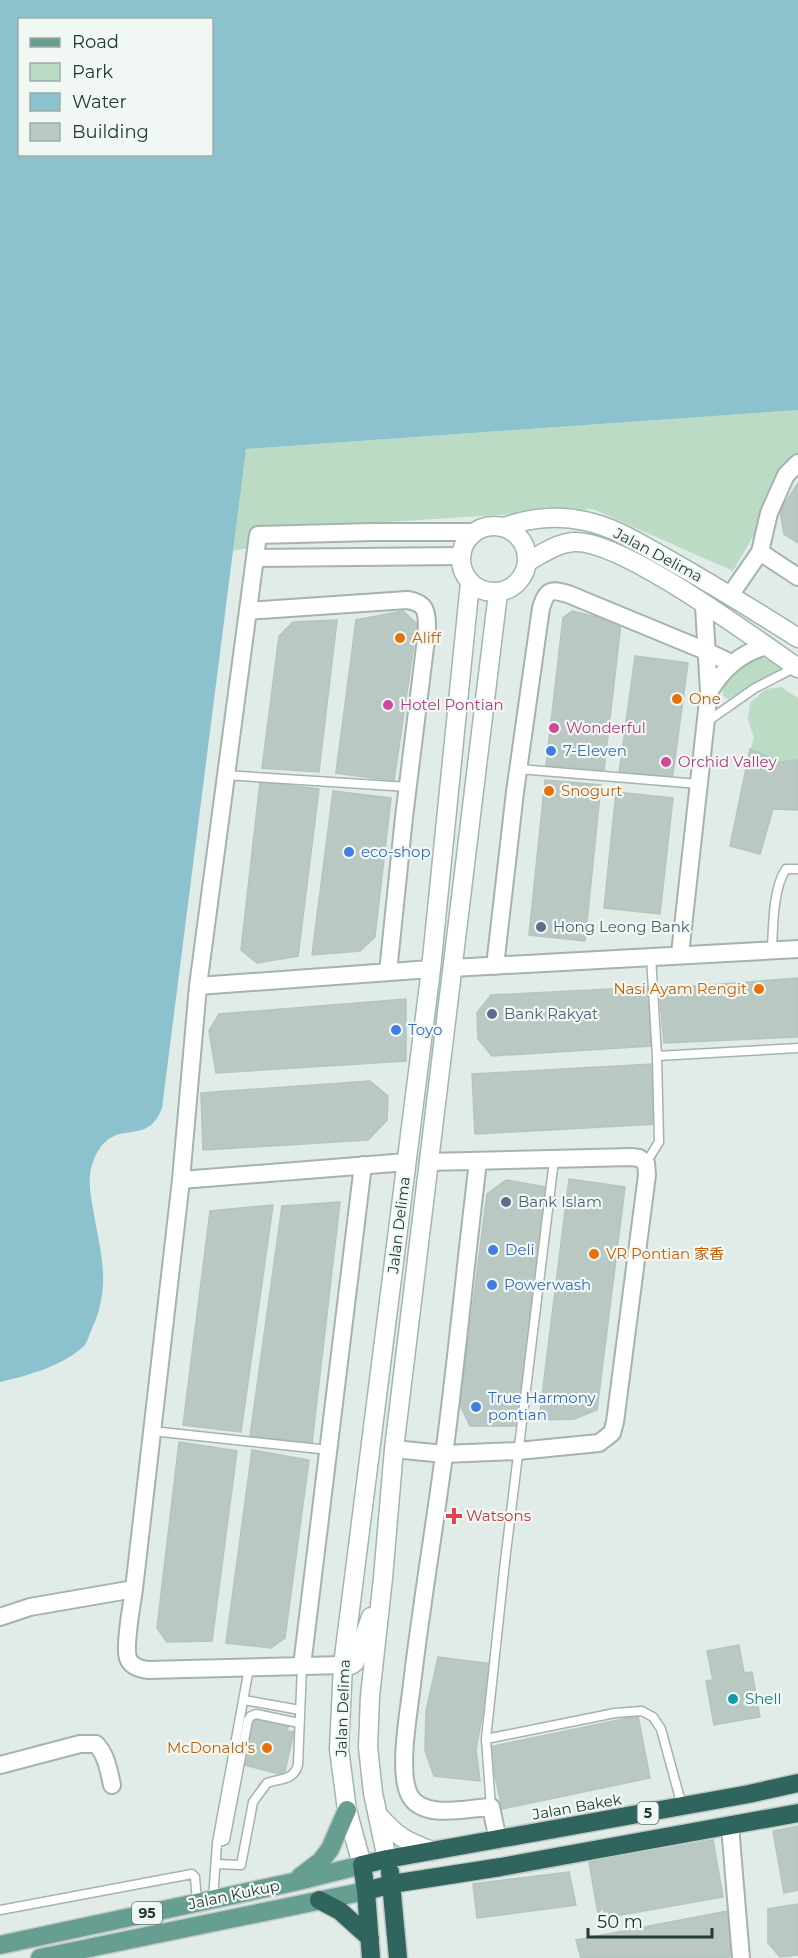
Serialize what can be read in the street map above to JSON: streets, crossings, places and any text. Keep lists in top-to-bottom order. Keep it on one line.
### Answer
{"streets":{"highway":["Jalan Bakek","5"],"main road":["Jalan Kukup","95"],"street":["Jalan Delima"]},"crossings":[["Jalan Delima","Jalan Bakek"],["Jalan Delima","Jalan Kukup"],["Jalan Bakek","Jalan Kukup"],["5","Jalan Kukup"]],"places":{"other":["Aliff","One","Hotel Pontian","Wonderful","7-Eleven","Orchid Valley","Snogurt","eco-shop","Hong Leong Bank","Nasi Ayam Rengit","Bank Rakyat","Toyo","Bank Islam","Deli","VR Pontian 家香","Powerwash","True Harmony pontian","Shell","McDonald's"],"health":["Watsons"]},"legend":["Road","Park","Water","Building"],"scale_bar":"50 m"}
